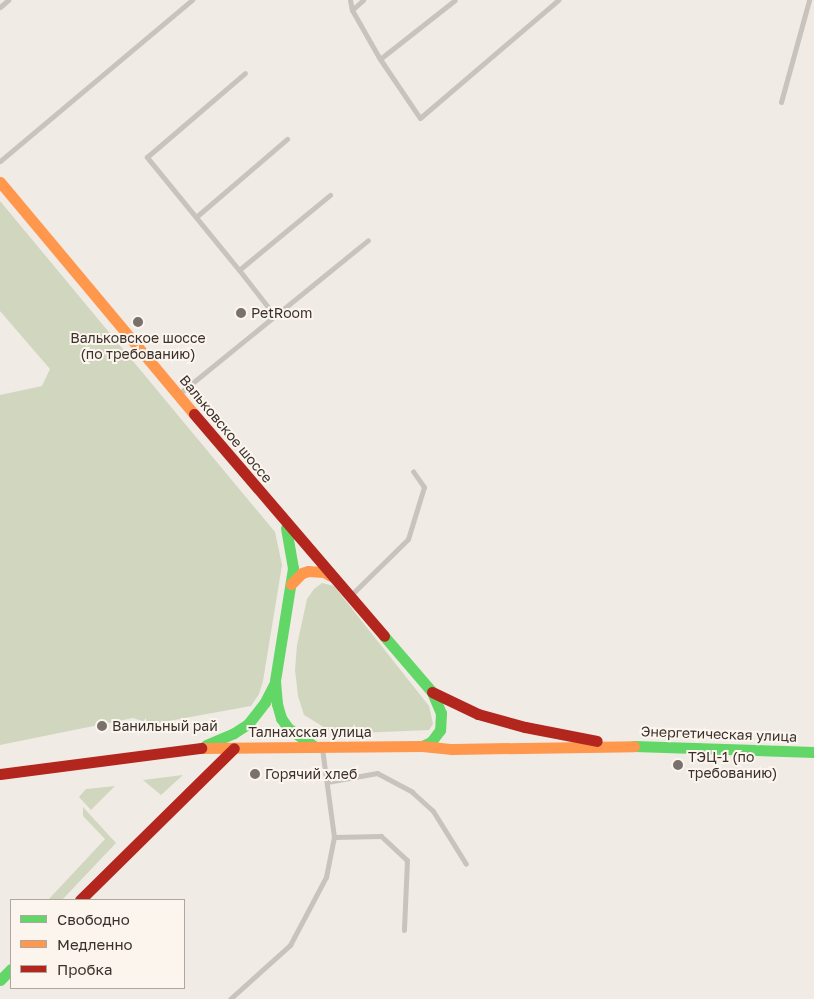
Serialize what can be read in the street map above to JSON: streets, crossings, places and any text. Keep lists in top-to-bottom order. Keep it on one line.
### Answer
{"streets":{"main road":["Вальковское шоссе","Талнахская улица","Энергетическая улица"]},"crossings":[["Вальковское шоссе","Талнахская улица"],["Вальковское шоссе","Энергетическая улица"],["Талнахская улица","Энергетическая улица"]],"places":["PetRoom","Вальковское шоссе (по требованию)","Ванильный рай","ТЭЦ-1 (по требованию)","Горячий хлеб"],"legend":["Свободно","Медленно","Пробка"]}
